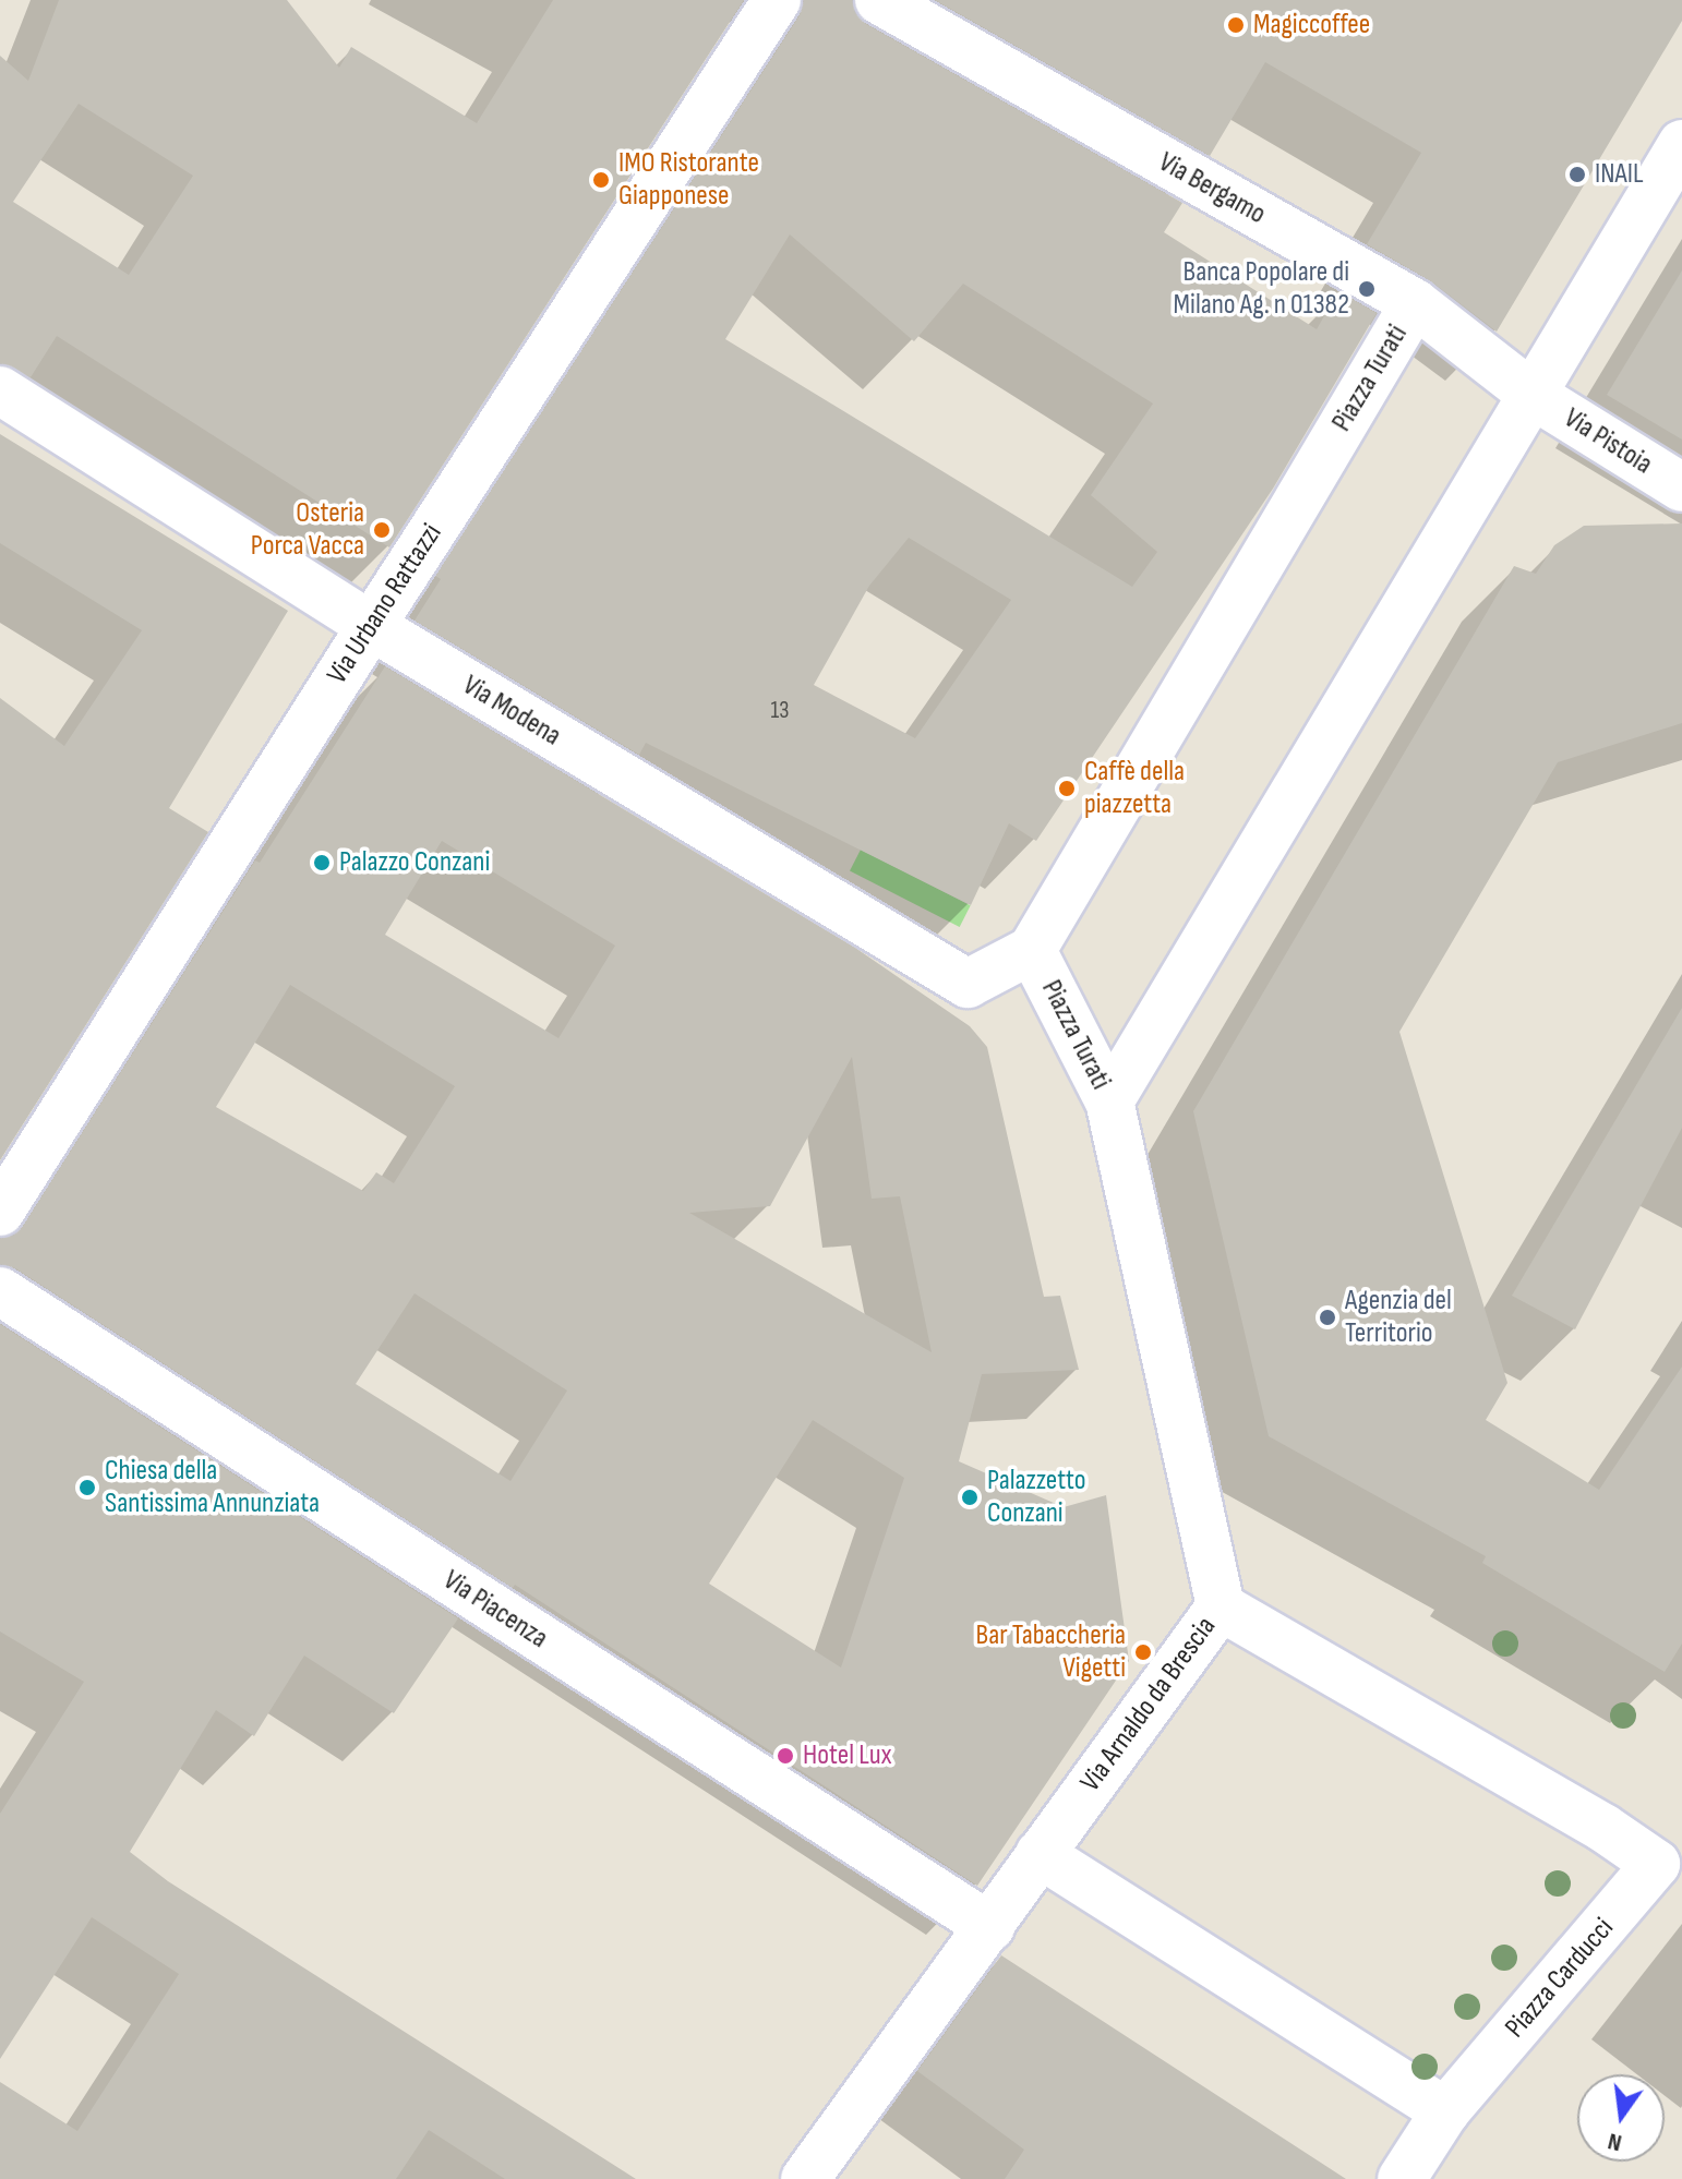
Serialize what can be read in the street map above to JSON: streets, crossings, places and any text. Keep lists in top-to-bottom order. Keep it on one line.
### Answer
{"streets":{"street":["Via Bergamo","Piazza Turati","Via Pistoia","Via Urbano Rattazzi","Via Modena","Via Piacenza","Via Arnaldo da Brescia","Piazza Carducci"]},"crossings":[["Via Bergamo","Piazza Turati"],["Via Bergamo","Via Pistoia"],["Piazza Turati","Via Pistoia"],["Piazza Turati","Via Modena"],["Piazza Turati","Via Arnaldo da Brescia"],["Via Urbano Rattazzi","Via Modena"],["Via Piacenza","Via Arnaldo da Brescia"],["Via Arnaldo da Brescia","Piazza Carducci"]],"places":["Magiccoffee","INAIL","IMO Ristorante Giapponese","Banca Popolare di Milano Ag. n 01382","Osteria Porca Vacca","Caffè della piazzetta","Palazzo Conzani","Agenzia del Territorio","Chiesa della Santissima Annunziata","Palazzetto Conzani","Bar Tabaccheria Vigetti","Hotel Lux"],"house_numbers":["13"],"north":"bottom"}
